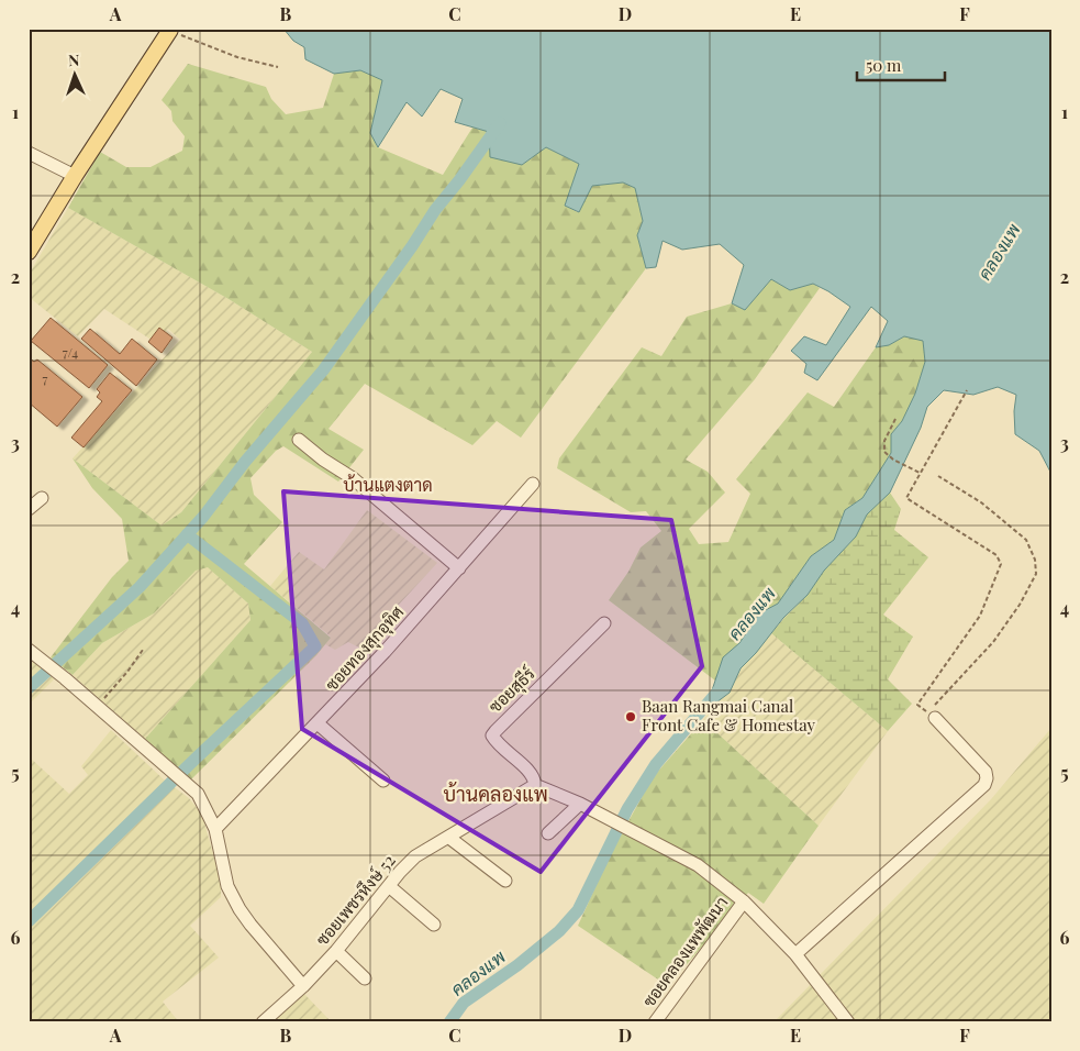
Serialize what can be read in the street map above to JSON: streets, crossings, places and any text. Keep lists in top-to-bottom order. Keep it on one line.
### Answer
{"streets":{"street":["ซอยทองสุกอุทิศ","ซอยสุธีร์","ซอยเพชรหึงษ์ 52","ซอยคลองแพพัฒนา"]},"crossings":[["ซอยสุธีร์","ซอยเพชรหึงษ์ 52"]],"districts":["บ้านแตงตาด","บ้านคลองแพ"],"water":["คลองแพ"],"places":["Baan Rangmai Canal Front Cafe & Homestay"],"house_numbers":["7/4","7"],"scale_bar":"50 m","north":"top","grid":{"columns":["A","B","C","D","E","F"],"rows":["1","2","3","4","5","6"]}}
